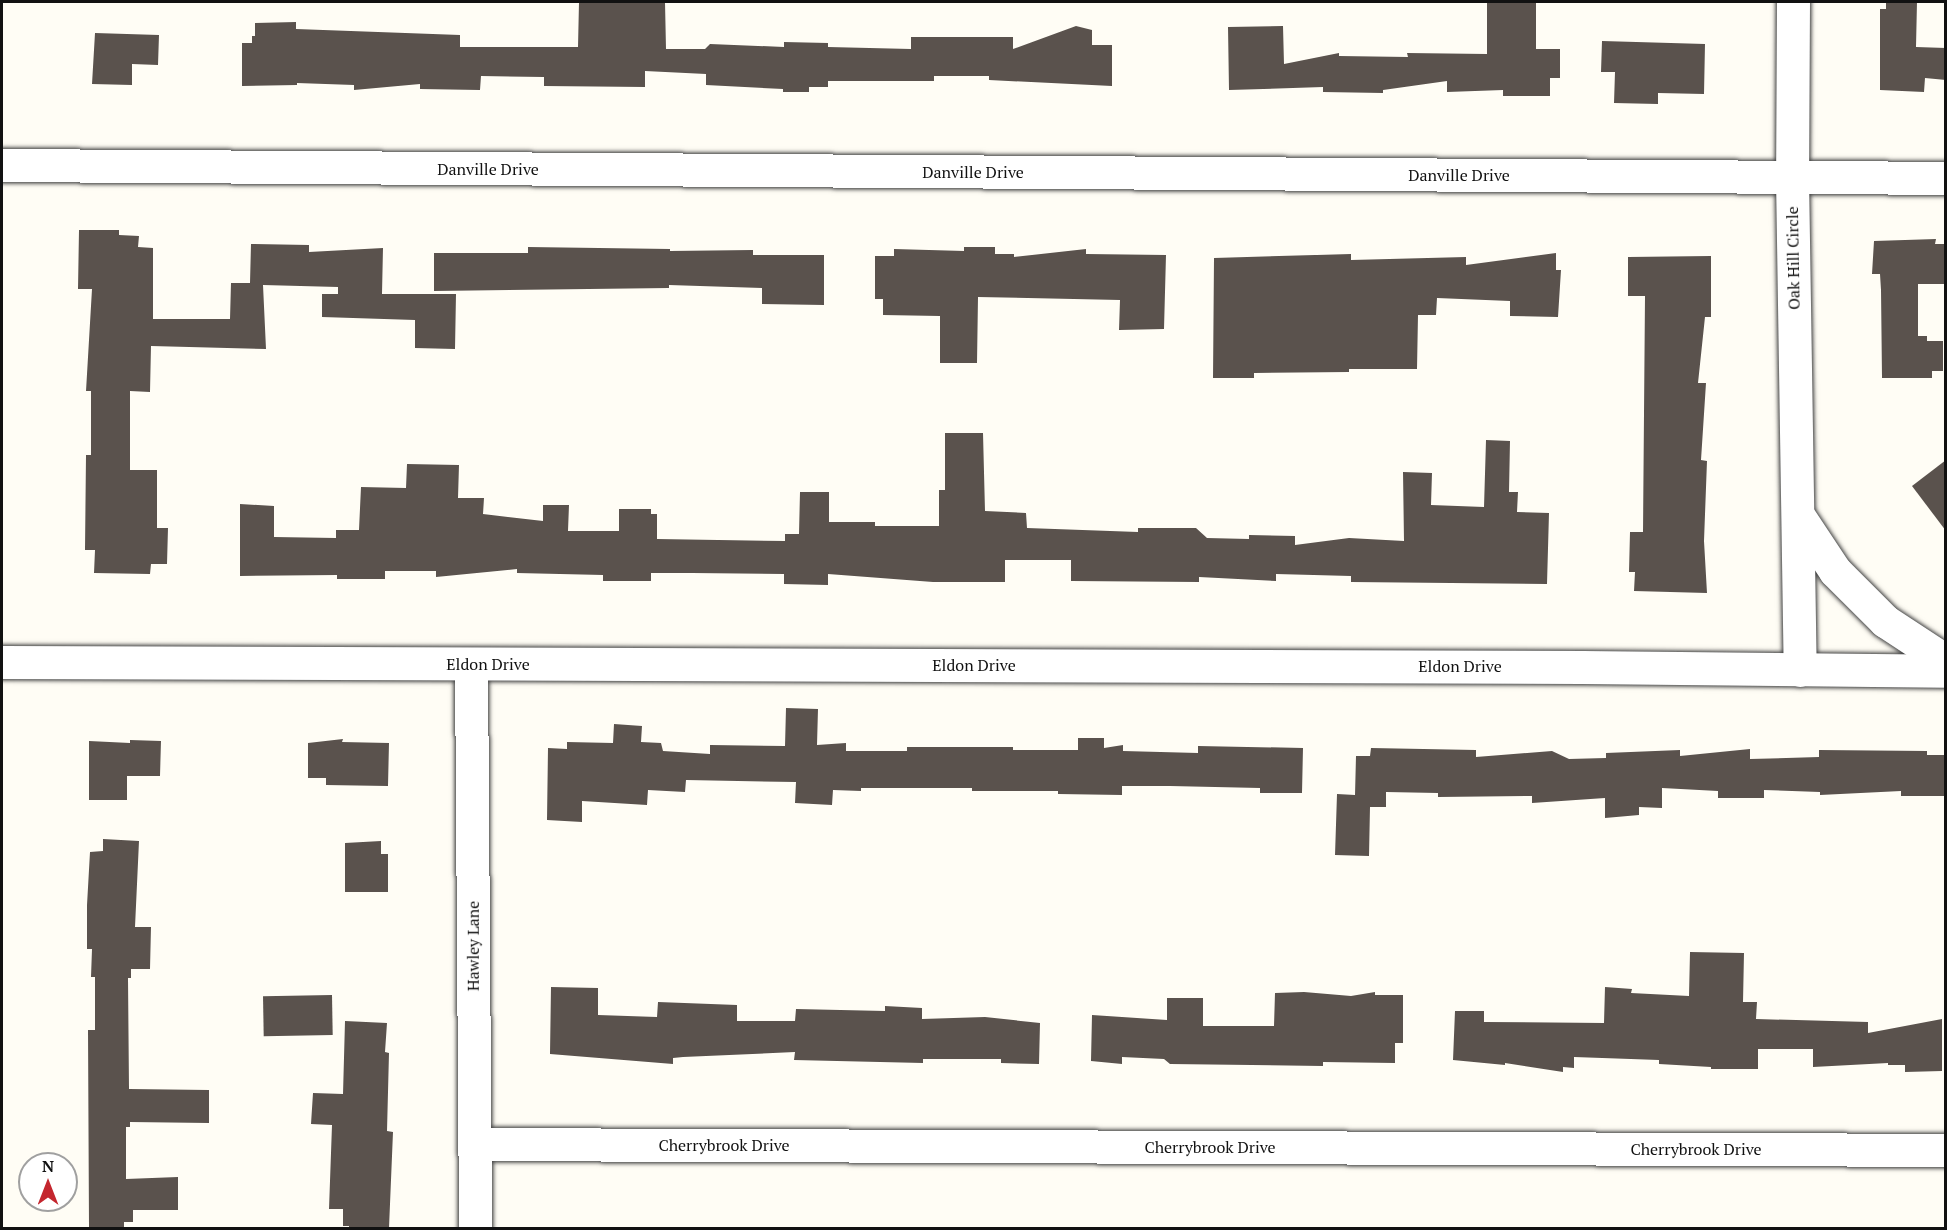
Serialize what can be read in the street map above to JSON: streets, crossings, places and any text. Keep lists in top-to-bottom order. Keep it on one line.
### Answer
{"streets":{"street":["Danville Drive","Oak Hill Circle","Eldon Drive","Hawley Lane","Cherrybrook Drive"]},"crossings":[["Danville Drive","Oak Hill Circle"],["Oak Hill Circle","Eldon Drive"],["Eldon Drive","Hawley Lane"],["Hawley Lane","Cherrybrook Drive"]],"north":"top"}
